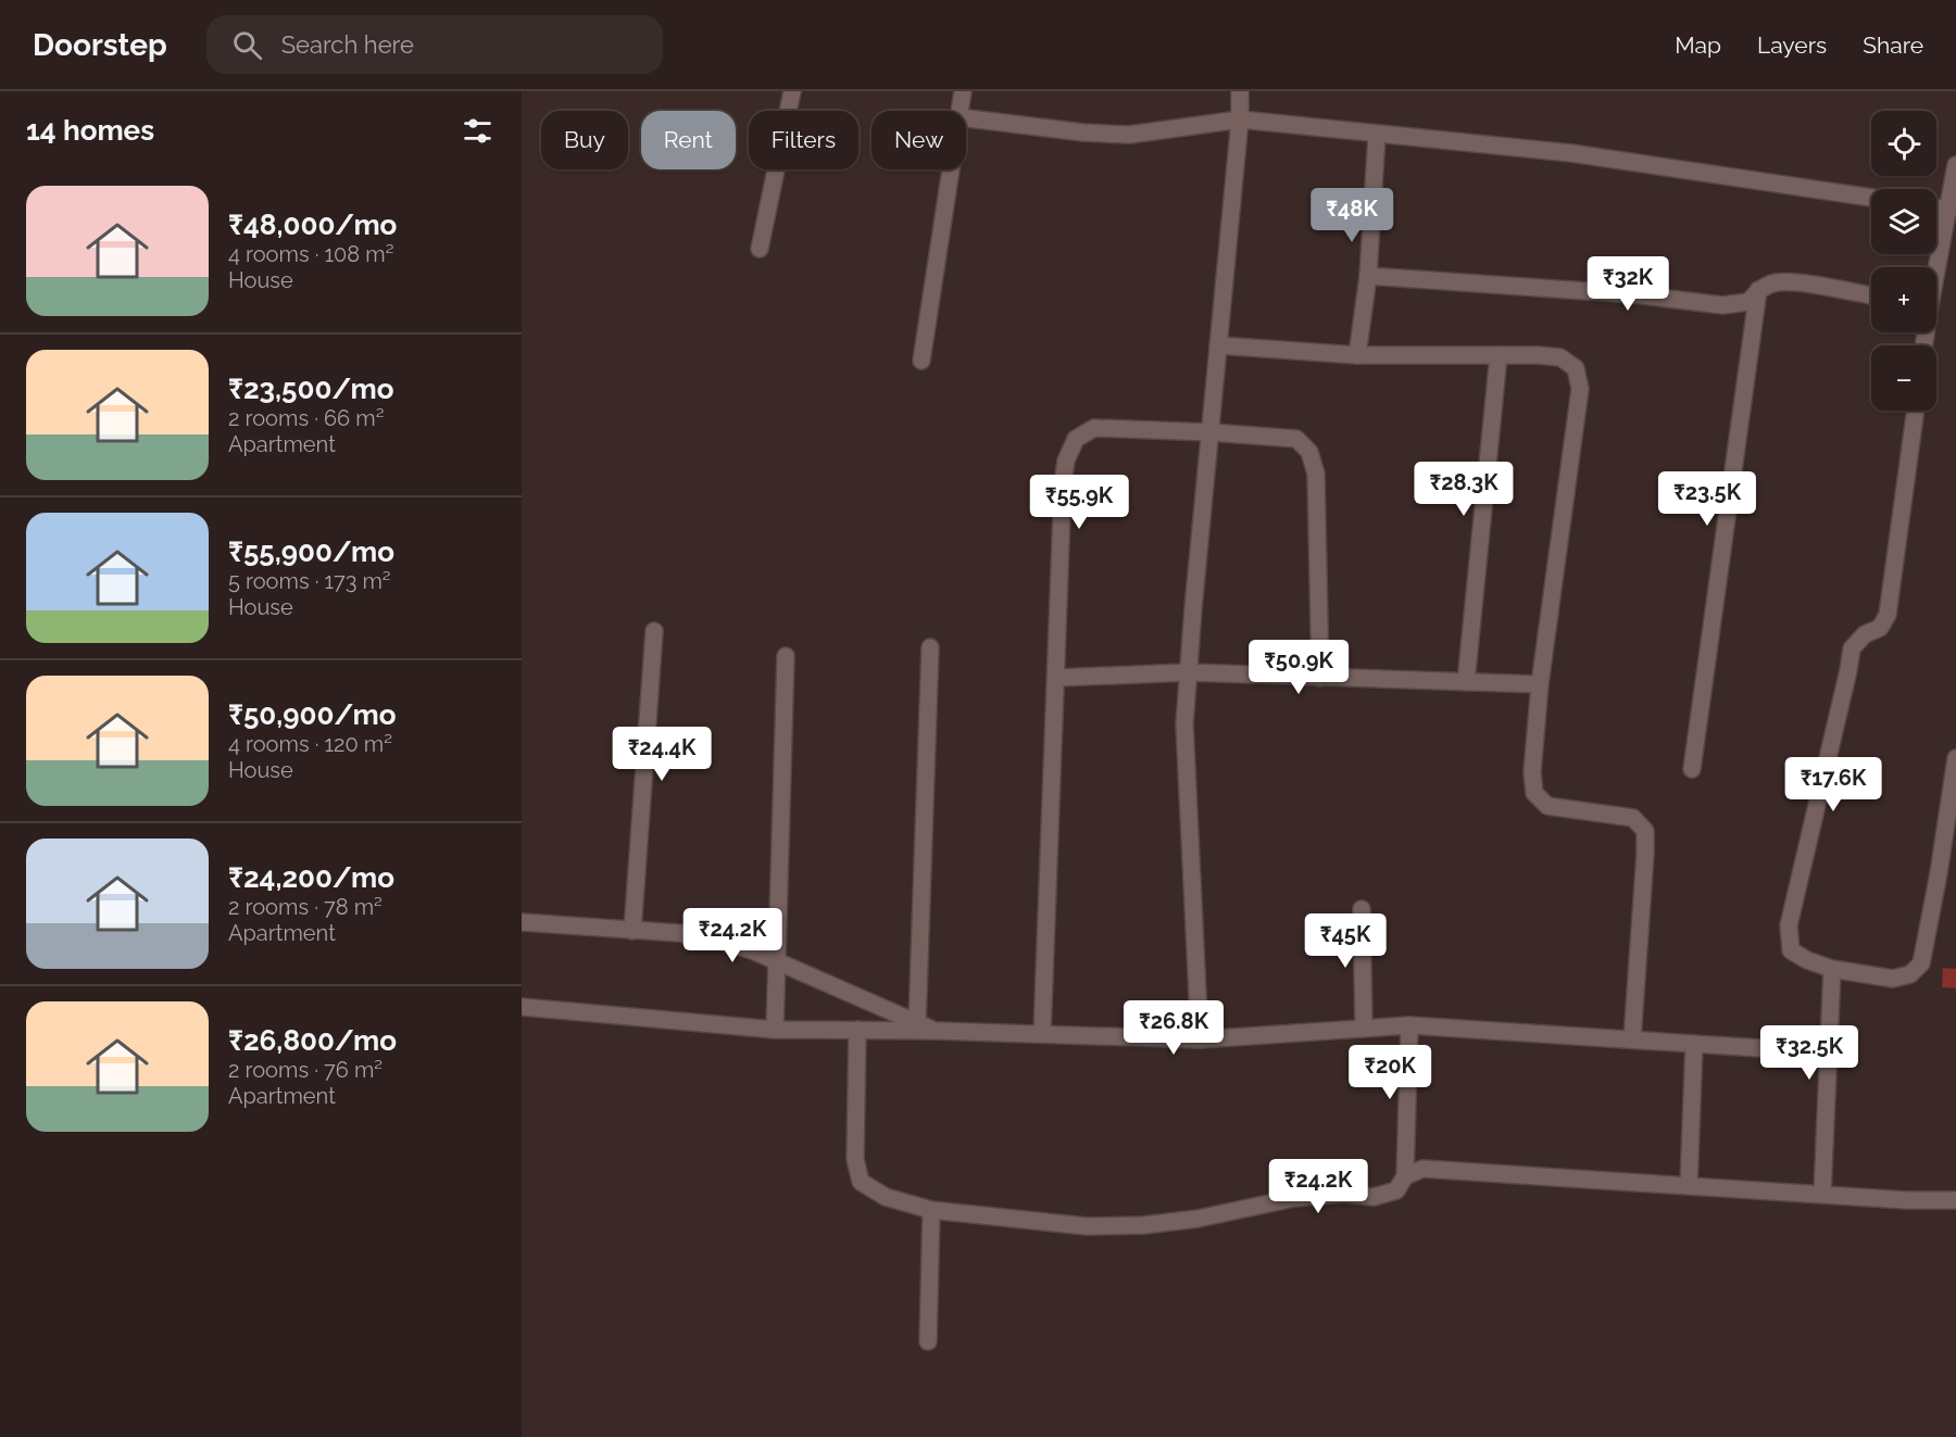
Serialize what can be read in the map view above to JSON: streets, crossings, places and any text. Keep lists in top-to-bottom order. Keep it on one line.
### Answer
{"page":{"header":"Doorstep","search":"Search here","nav":["Map","Layers","Share"],"heading":"14 homes","map_buttons":["+","−"],"chip":["Buy","Rent","Filters","New"],"list":[{"name":"₹48,000/mo","note":"4 rooms · 108 m² · House"},{"name":"₹23,500/mo","note":"2 rooms · 66 m² · Apartment"},{"name":"₹55,900/mo","note":"5 rooms · 173 m² · House"},{"name":"₹50,900/mo","note":"4 rooms · 120 m² · House"},{"name":"₹24,200/mo","note":"2 rooms · 78 m² · Apartment"},{"name":"₹26,800/mo","note":"2 rooms · 76 m² · Apartment"}],"price":["₹48K","₹32K","₹28.3K","₹23.5K","₹55.9K","₹50.9K","₹24.4K","₹17.6K","₹24.2K","₹45K","₹26.8K","₹32.5K","₹20K","₹24.2K"]}}
